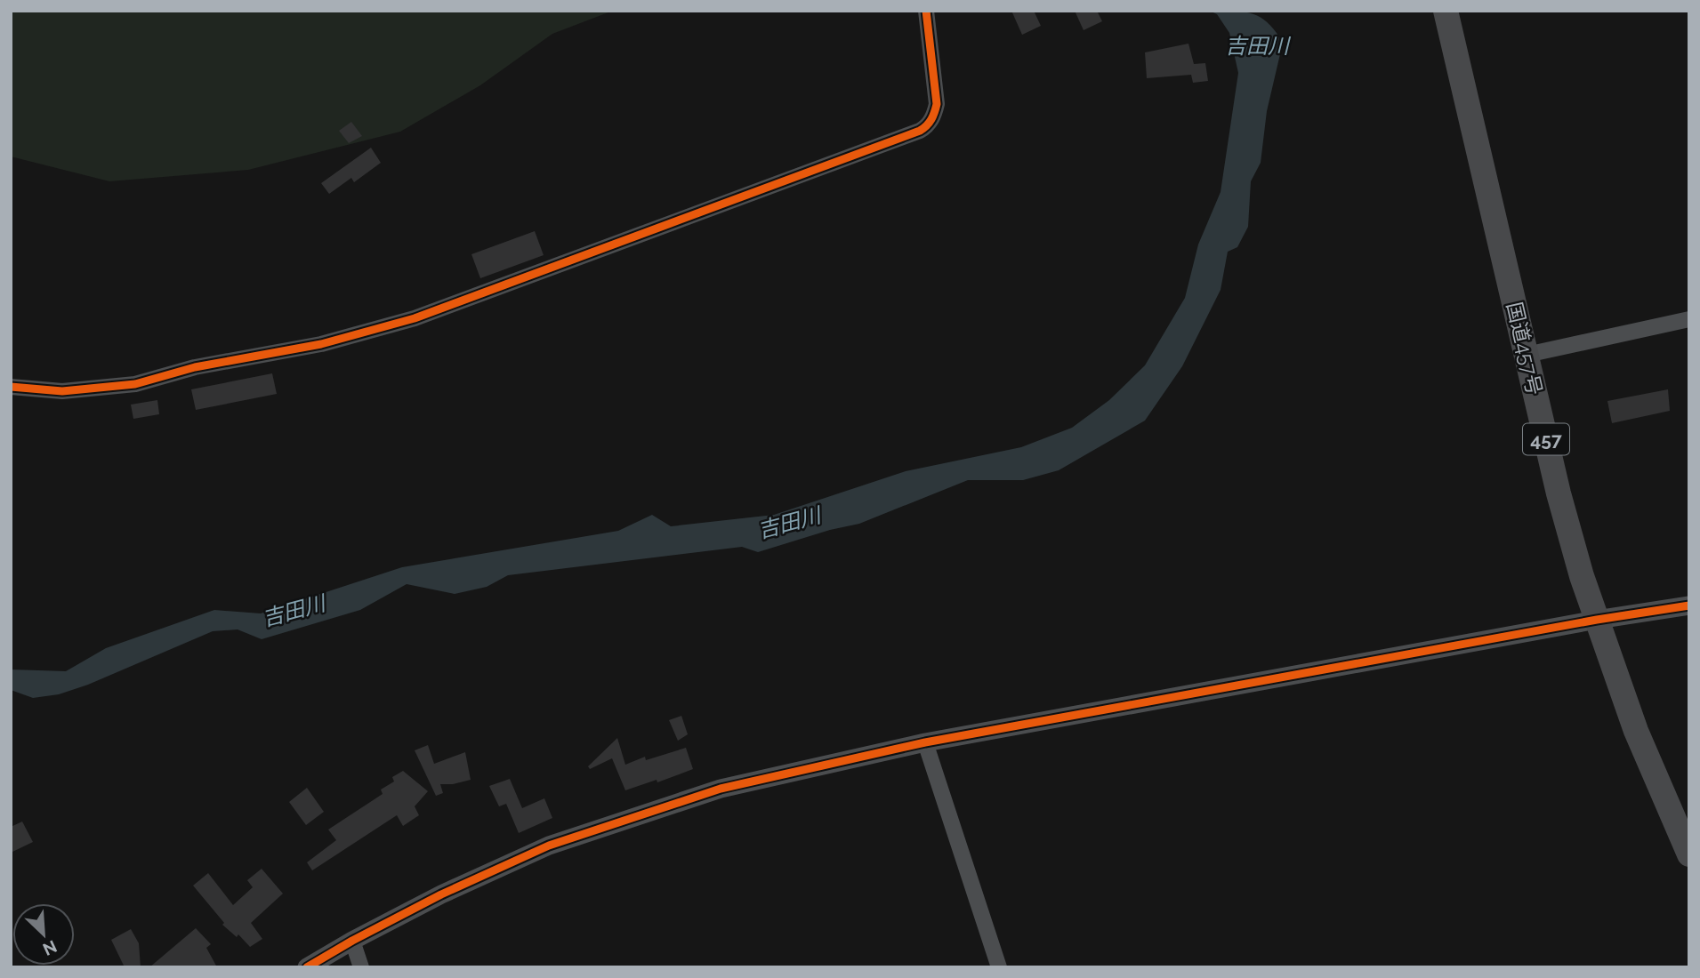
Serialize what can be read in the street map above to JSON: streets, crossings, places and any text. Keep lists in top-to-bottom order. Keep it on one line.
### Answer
{"streets":{"highway":["国道457号","457"]},"water":["吉田川"],"north":"bottom right"}
